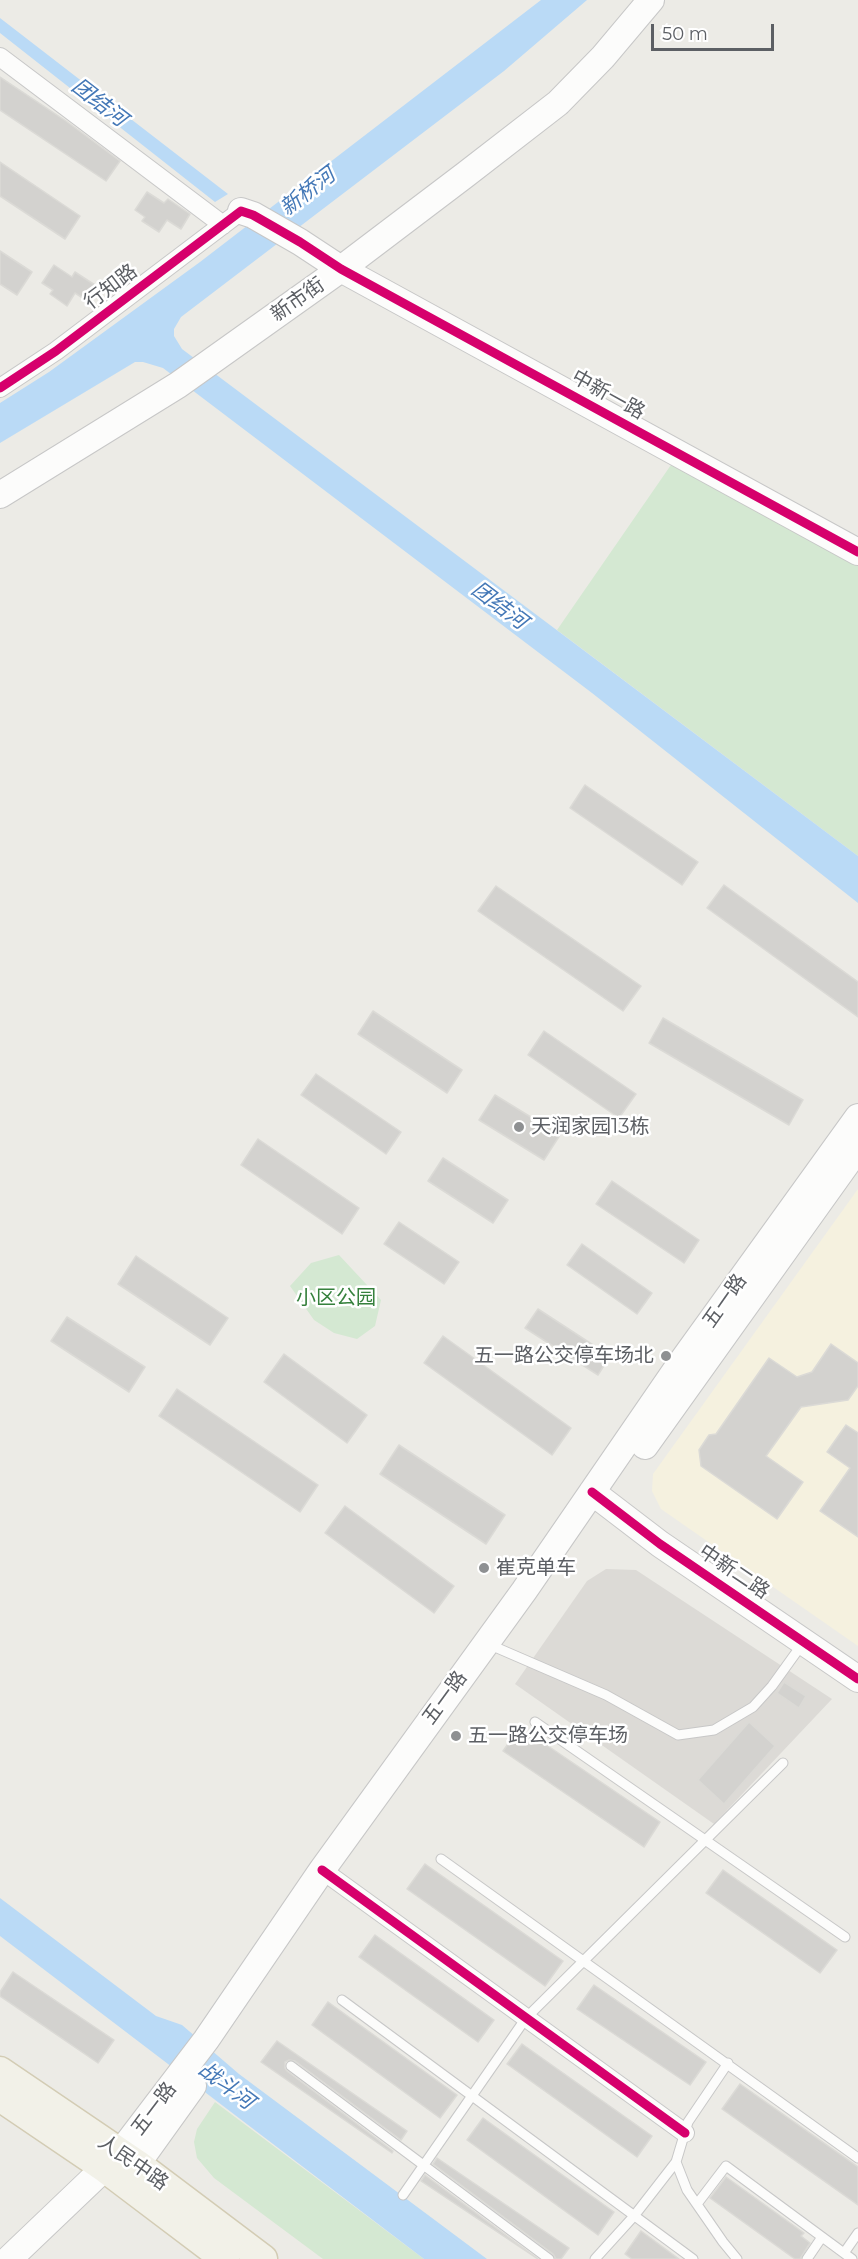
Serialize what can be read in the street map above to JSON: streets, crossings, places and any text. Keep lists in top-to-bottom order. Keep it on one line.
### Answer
{"streets":{"main road":["新市街","中新一路","五一路","中新二路","人民中路"],"street":["行知路"]},"crossings":[["行知路","中新一路"],["新市街","中新一路"],["五一路","中新二路"],["五一路","人民中路"]],"water":["团结河","新桥河","战斗河"],"parks":["小区公园"],"places":["天润家园13栋","五一路公交停车场北","崔克单车","五一路公交停车场"],"scale_bar":"50 m"}
